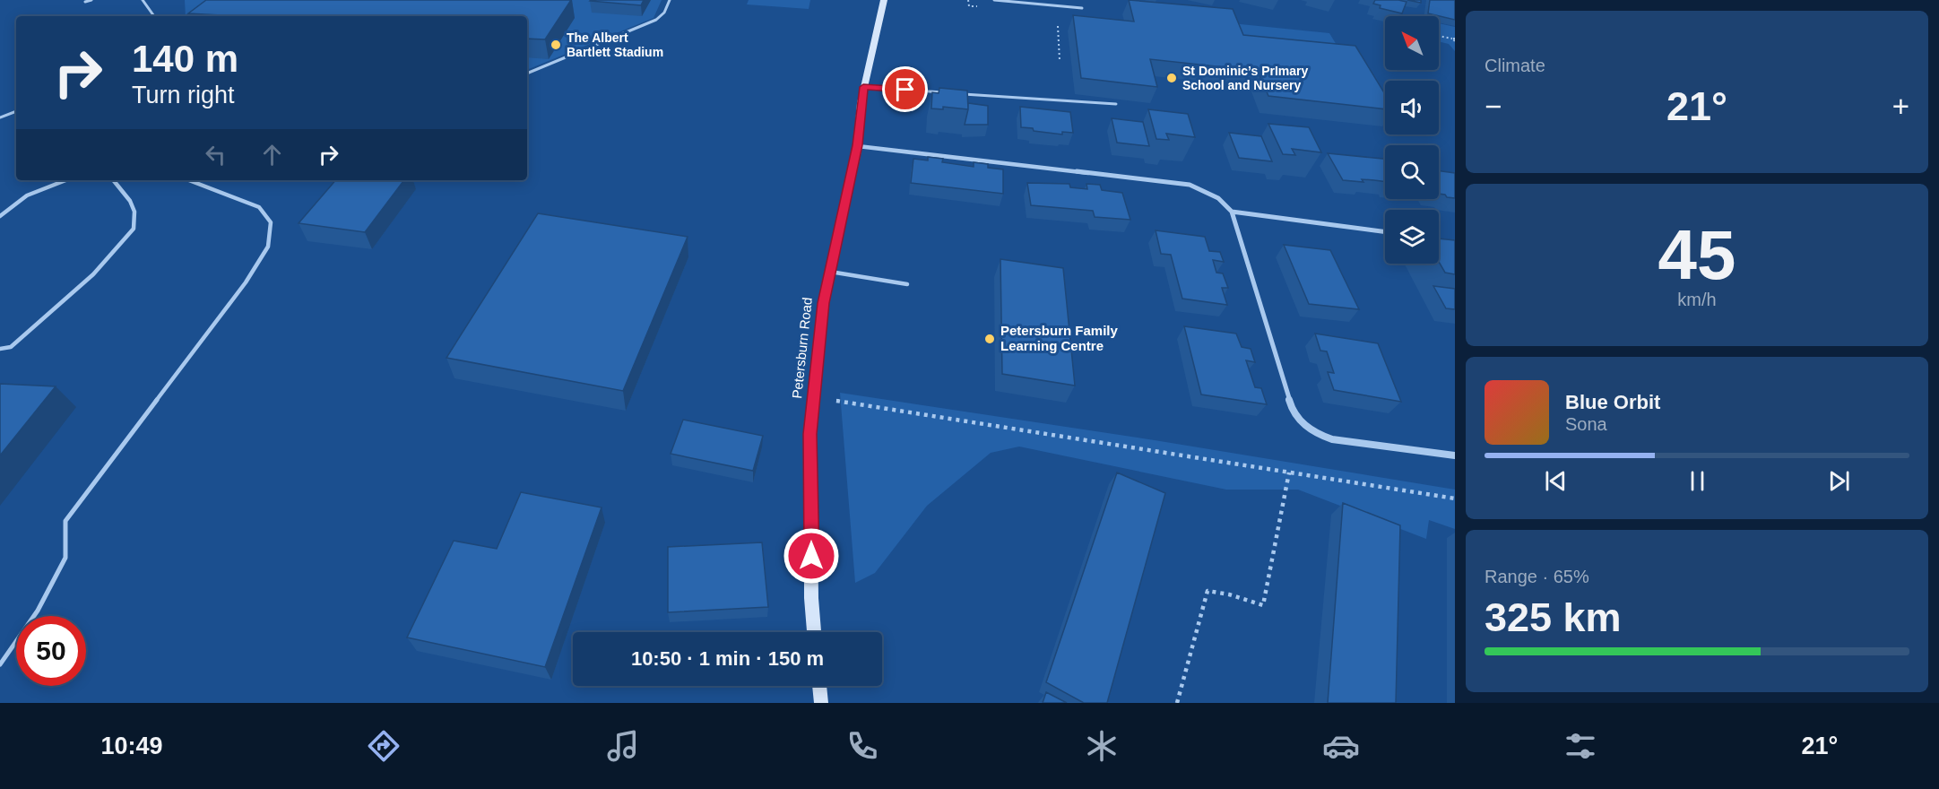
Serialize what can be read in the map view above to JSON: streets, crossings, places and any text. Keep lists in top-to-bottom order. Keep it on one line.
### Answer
{"streets":{"main road":["Petersburn Road"]},"places":["The Albert Bartlett Stadium","St Dominic’s PrImary School and Nursery","Petersburn Family Learning Centre"],"north":"top left","page":{"tile":["Climate",["45","km/h"],["Range · 65%","325 km"]],"turn":["140 m","Turn right"],"heat":["−","21°","+"],"song":["Blue Orbit","Sona"],"limit":"50","trip":"10:50 · 1 min · 150 m","tabs":["10:49","21°"]}}
